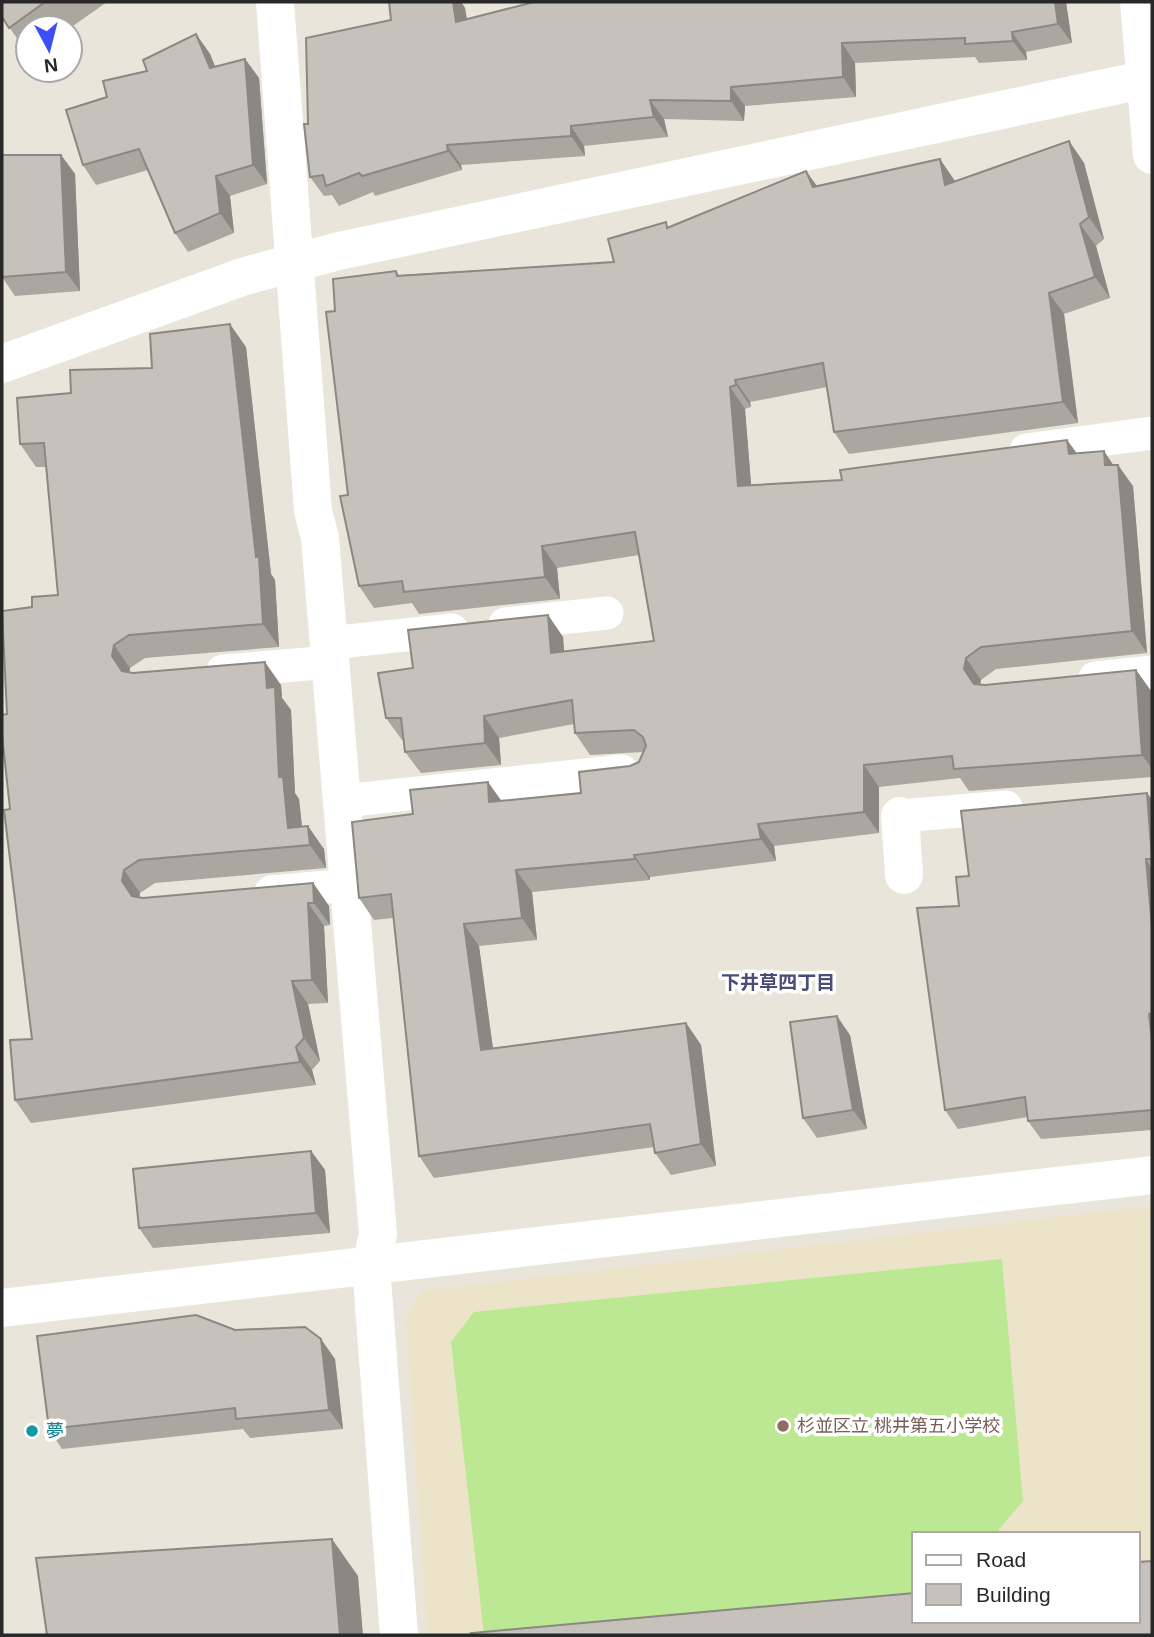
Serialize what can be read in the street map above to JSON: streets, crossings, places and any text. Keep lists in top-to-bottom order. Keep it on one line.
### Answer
{"districts":["下井草四丁目"],"places":["杉並区立 桃井第五小学校","夢"],"legend":["Road","Building"],"north":"bottom"}
